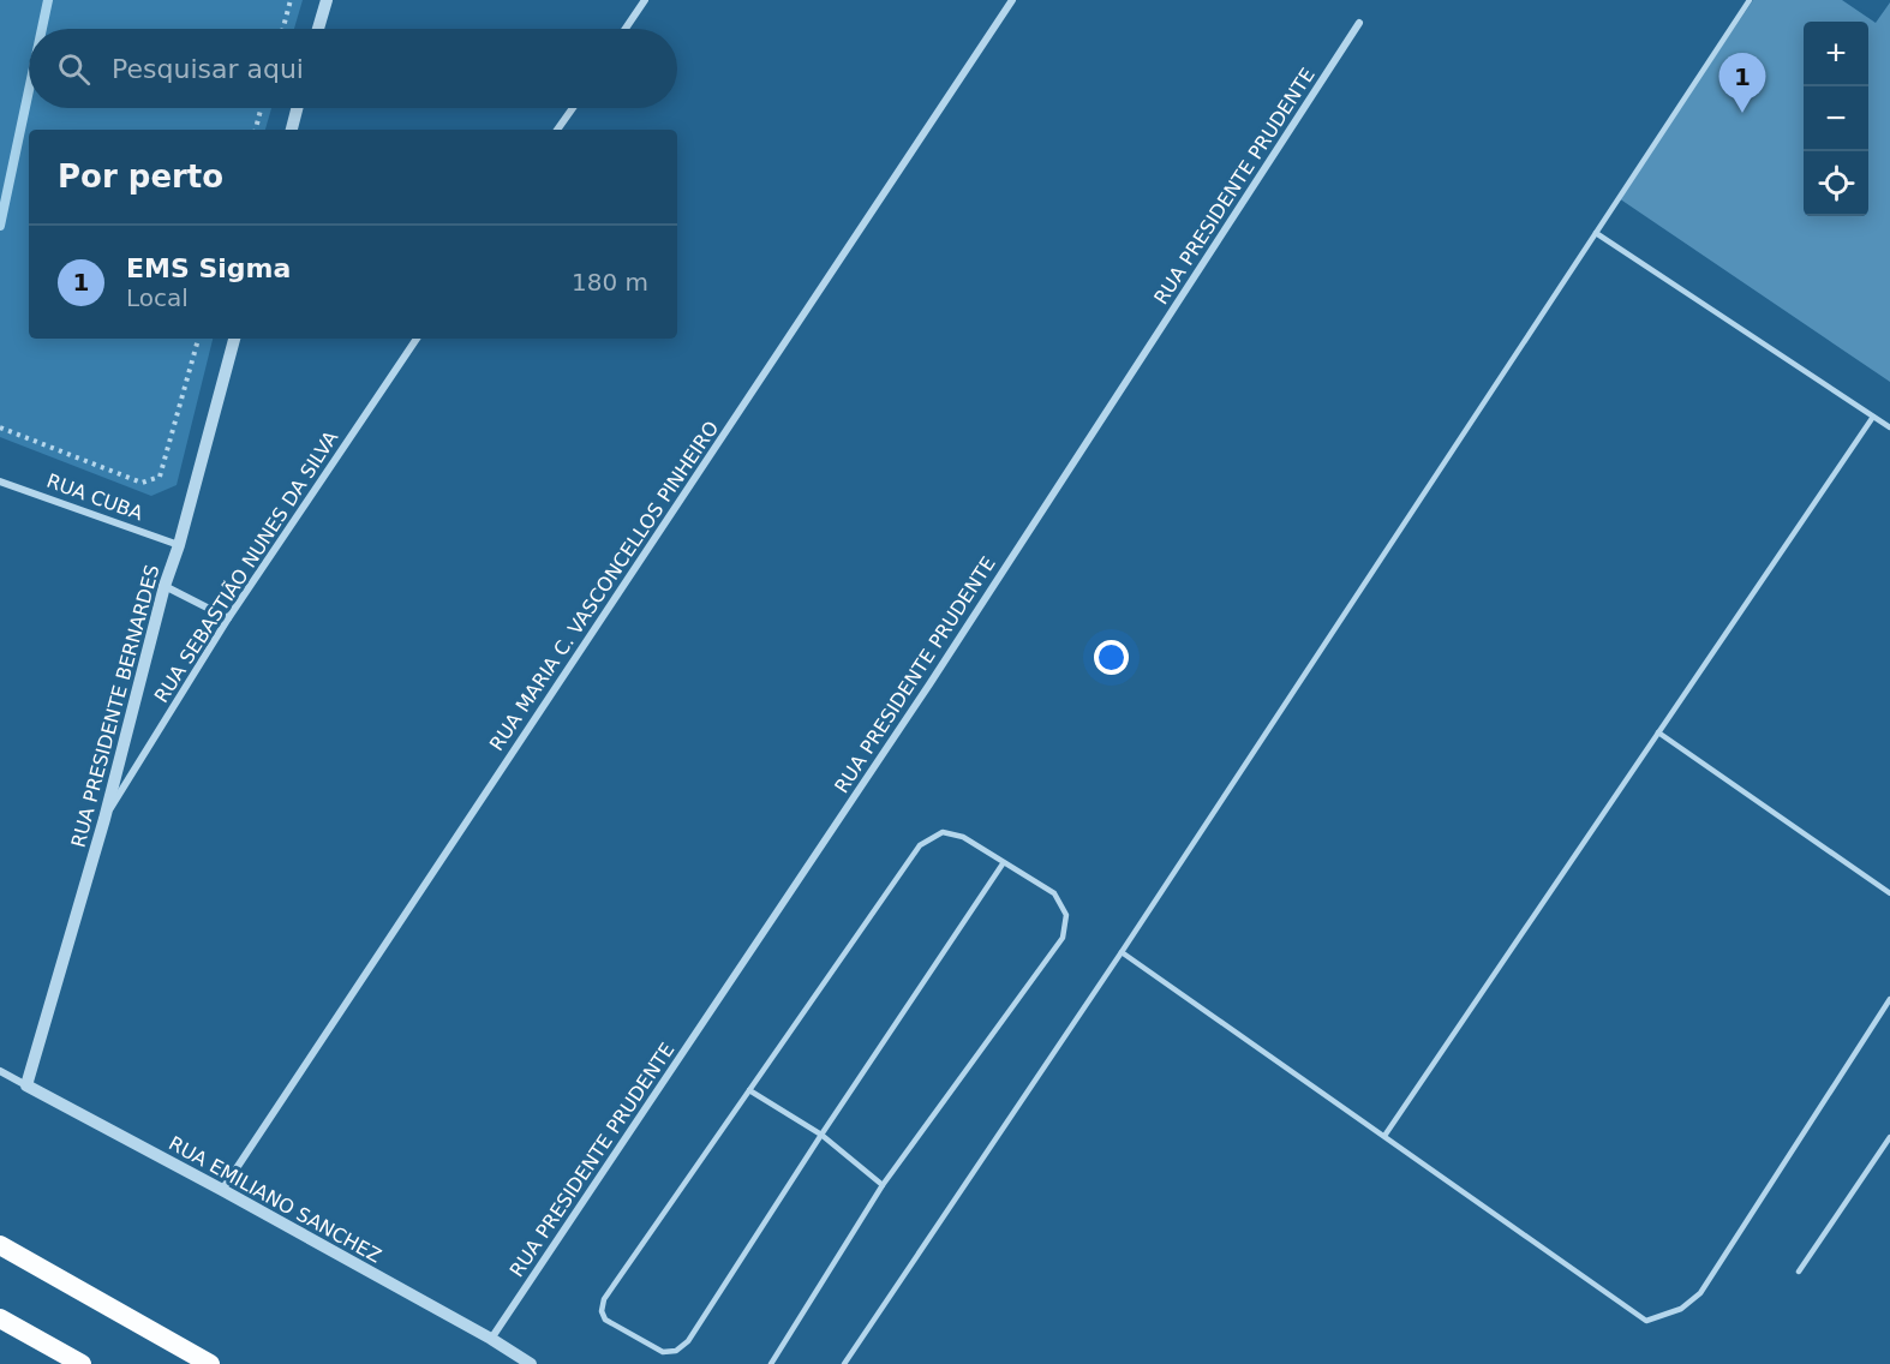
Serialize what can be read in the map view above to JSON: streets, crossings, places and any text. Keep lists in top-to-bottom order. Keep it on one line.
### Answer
{"streets":{"street":["RUA PRESIDENTE PRUDENTE","RUA CUBA","RUA SEBASTIÃO NUNES DA SILVA","RUA MARIA C. VASCONCELLOS PINHEIRO","RUA PRESIDENTE BERNARDES","RUA EMILIANO SANCHEZ"]},"crossings":[["RUA PRESIDENTE PRUDENTE","RUA EMILIANO SANCHEZ"],["RUA CUBA","RUA PRESIDENTE BERNARDES"],["RUA SEBASTIÃO NUNES DA SILVA","RUA PRESIDENTE BERNARDES"],["RUA MARIA C. VASCONCELLOS PINHEIRO","RUA EMILIANO SANCHEZ"],["RUA PRESIDENTE BERNARDES","RUA EMILIANO SANCHEZ"]],"page":{"map_buttons":["+","−"],"search":"Pesquisar aqui","pins":"1","heading":"Por perto","list":[{"mark":"1","name":"EMS Sigma","note":"Local","value":"180 m"}]}}
